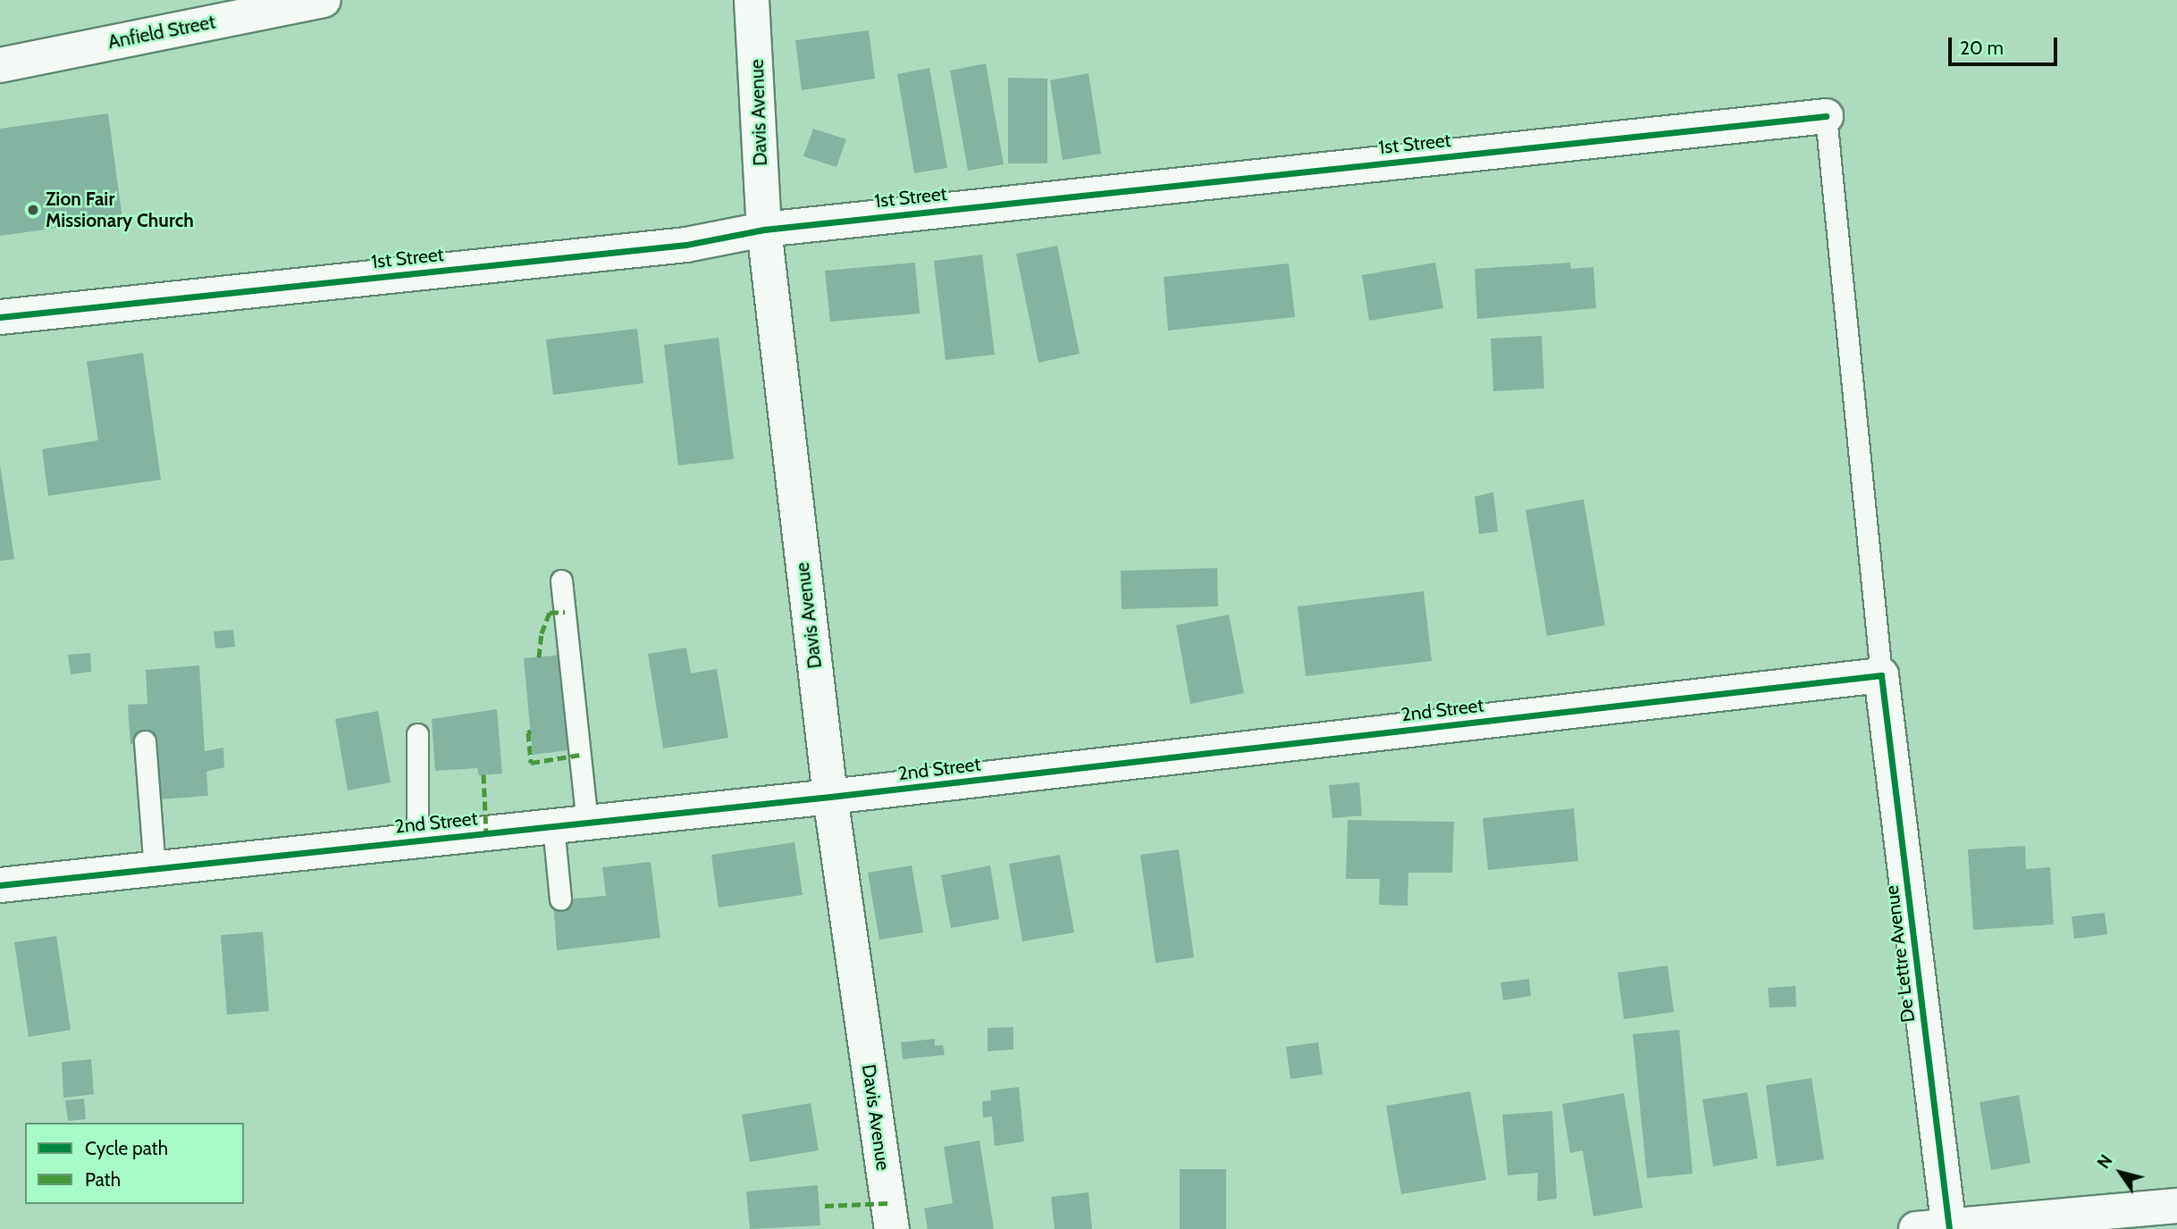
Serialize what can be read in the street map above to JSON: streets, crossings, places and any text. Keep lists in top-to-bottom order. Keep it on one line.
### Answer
{"streets":{"street":["Anfield Street","Davis Avenue","1st Street","2nd Street","De Lettre Avenue"]},"crossings":[["Davis Avenue","1st Street"],["Davis Avenue","2nd Street"],["2nd Street","De Lettre Avenue"]],"places":["Zion Fair Missionary Church"],"legend":["Cycle path","Path"],"scale_bar":"20 m","north":"top left"}
